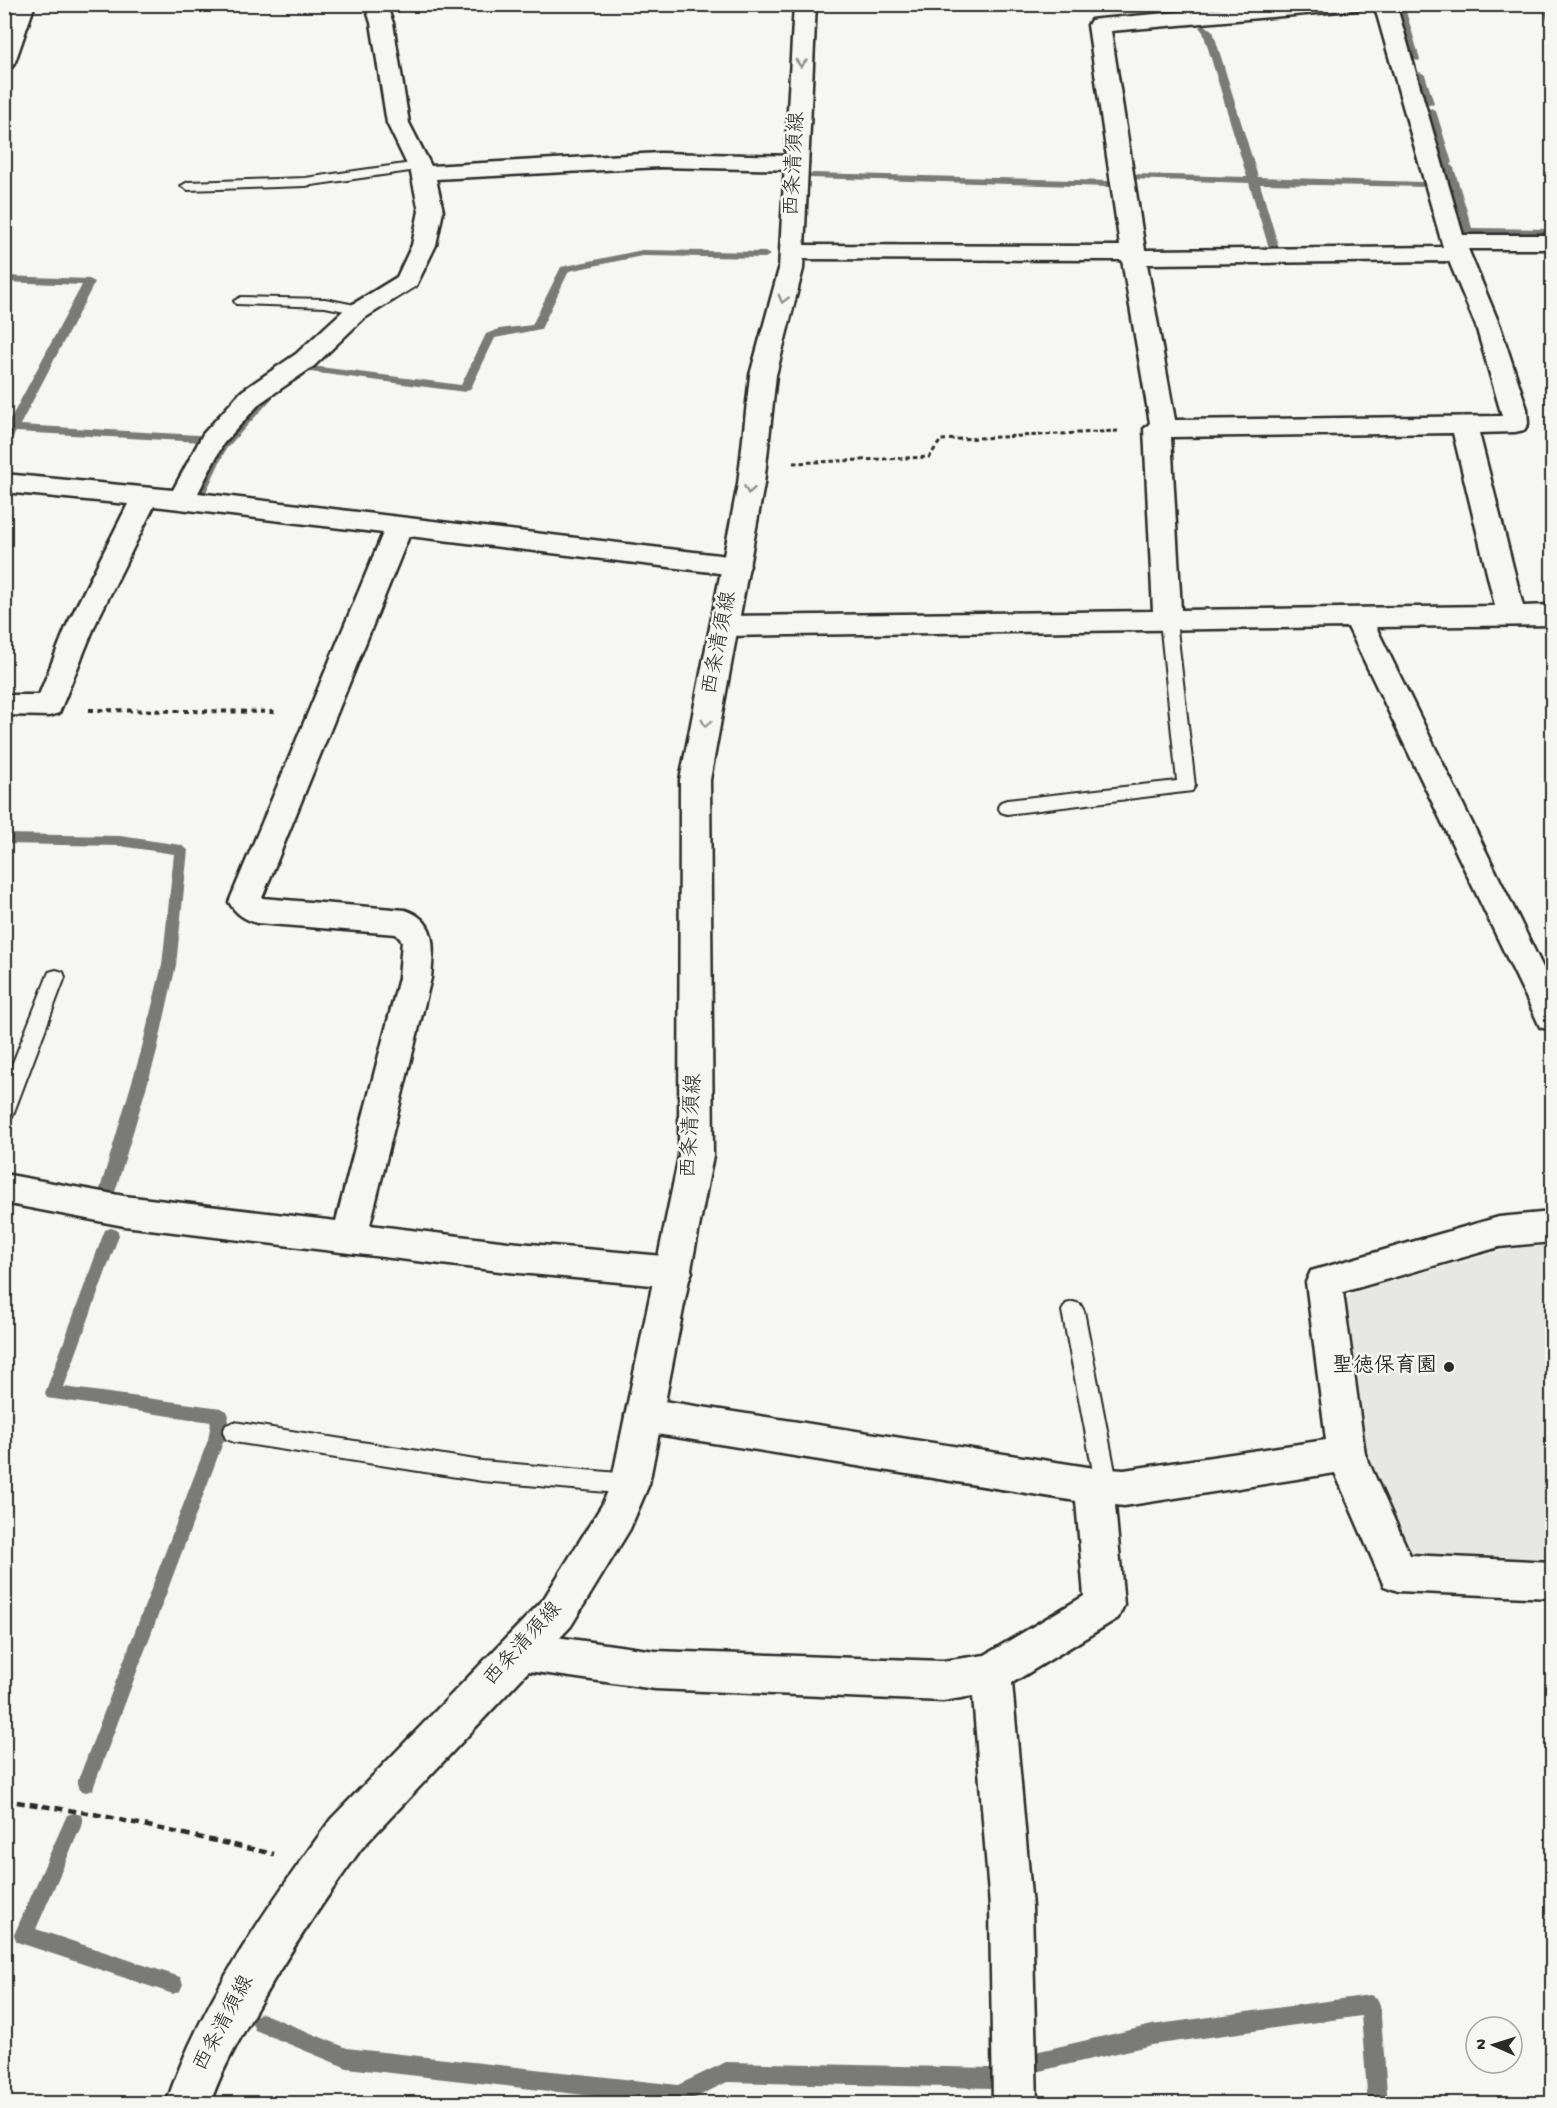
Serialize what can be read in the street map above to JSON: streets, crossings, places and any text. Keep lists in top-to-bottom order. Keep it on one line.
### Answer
{"streets":{"street":["西条清須線"]},"one_way":["西条清須線"],"places":["聖徳保育園"],"north":"left"}
